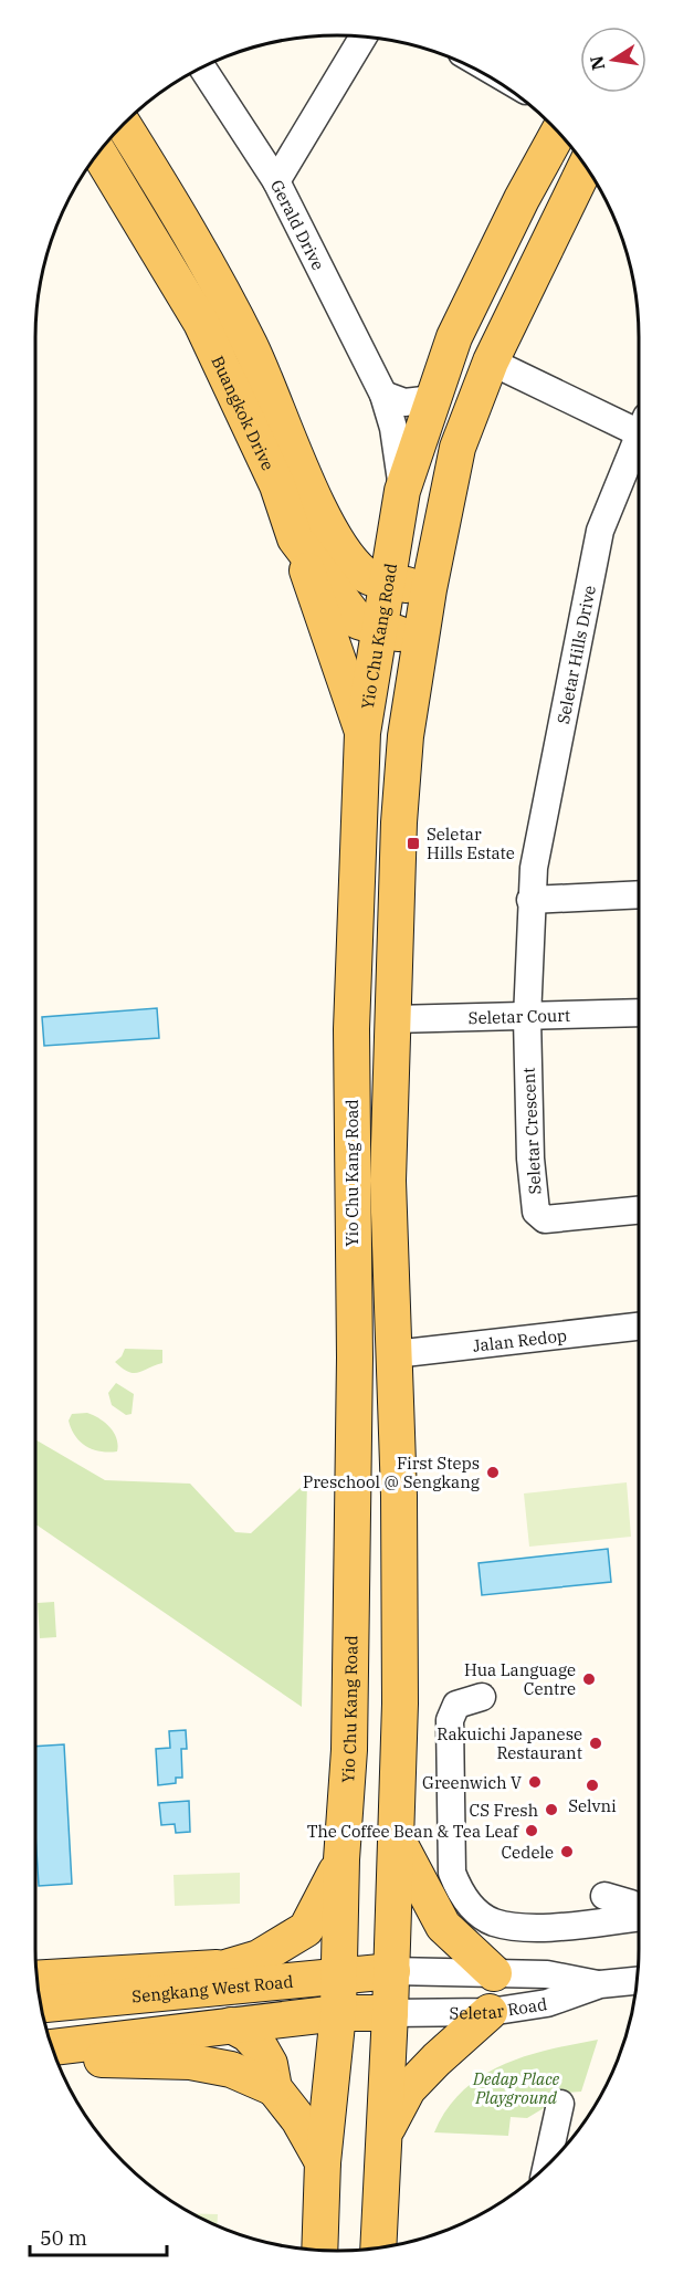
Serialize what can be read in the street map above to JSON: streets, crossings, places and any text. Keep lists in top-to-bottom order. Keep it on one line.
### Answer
{"streets":{"main road":["Buangkok Drive","Yio Chu Kang Road","Sengkang West Road"],"street":["Gerald Drive","Seletar Hills Drive","Seletar Court","Seletar Crescent","Jalan Redop","Seletar Road"]},"crossings":[["Gerald Drive","Yio Chu Kang Road"],["Buangkok Drive","Yio Chu Kang Road"],["Yio Chu Kang Road","Sengkang West Road"],["Seletar Hills Drive","Seletar Court"],["Seletar Hills Drive","Seletar Crescent"],["Seletar Court","Seletar Crescent"],["Sengkang West Road","Seletar Road"]],"parks":["Dedap Place Playground"],"places":{"transit":["Seletar Hills Estate"],"other":["First Steps Preschool @ Sengkang","Hua Language Centre","Rakuichi Japanese Restaurant","Greenwich V","Selvni","CS Fresh","The Coffee Bean & Tea Leaf","Cedele"]},"scale_bar":"50 m","north":"left"}
